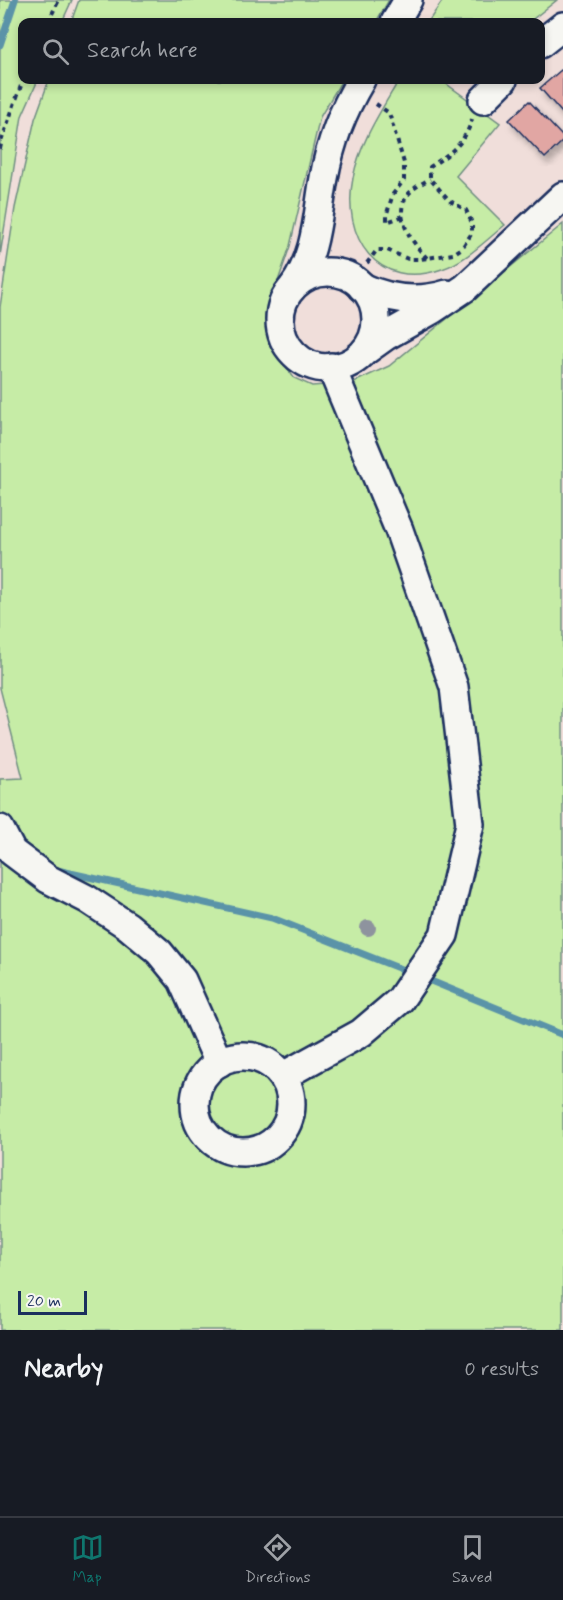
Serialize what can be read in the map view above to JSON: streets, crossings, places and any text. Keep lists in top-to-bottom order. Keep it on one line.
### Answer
{"scale_bar":"20 m","page":{"search":"Search here","scale":"20 m","heading":["Nearby","0 results"],"nav":["Map","Directions","Saved"]}}
